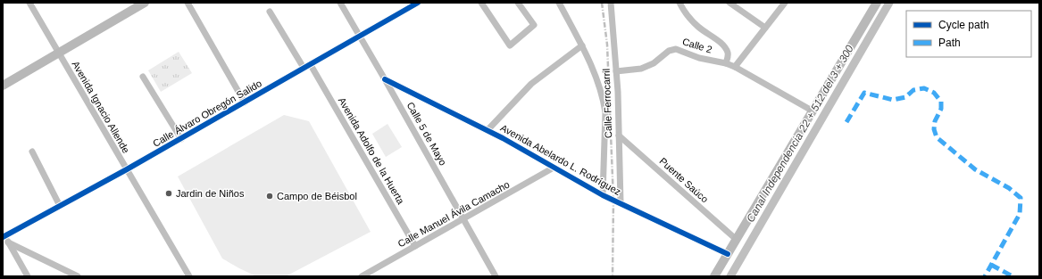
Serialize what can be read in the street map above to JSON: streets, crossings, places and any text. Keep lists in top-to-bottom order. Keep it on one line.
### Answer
{"streets":{"street":["Calle 2","Calle Ferrocarril","Avenida Ignacio Allende","Calle Álvaro Obregón Salido","Calle 5 de Mayo","Avenida Adolfo de la Huerta","Avenida Abelardo L. Rodríguez","Puente Saúco","Calle Manuel Ávila Camacho"]},"crossings":[["Calle 2","Calle Ferrocarril"],["Calle Ferrocarril","Avenida Abelardo L. Rodríguez"],["Calle Ferrocarril","Puente Saúco"],["Avenida Ignacio Allende","Calle Álvaro Obregón Salido"],["Calle Álvaro Obregón Salido","Calle 5 de Mayo"],["Calle Álvaro Obregón Salido","Avenida Adolfo de la Huerta"],["Calle 5 de Mayo","Avenida Abelardo L. Rodríguez"],["Calle 5 de Mayo","Calle Manuel Ávila Camacho"],["Avenida Adolfo de la Huerta","Calle Manuel Ávila Camacho"],["Avenida Abelardo L. Rodríguez","Calle Manuel Ávila Camacho"]],"water":["Canal Independencia 22 + 512 del 3 + 300"],"places":["Jardin de Niños","Campo de Béisbol"],"legend":["Cycle path","Path"]}
